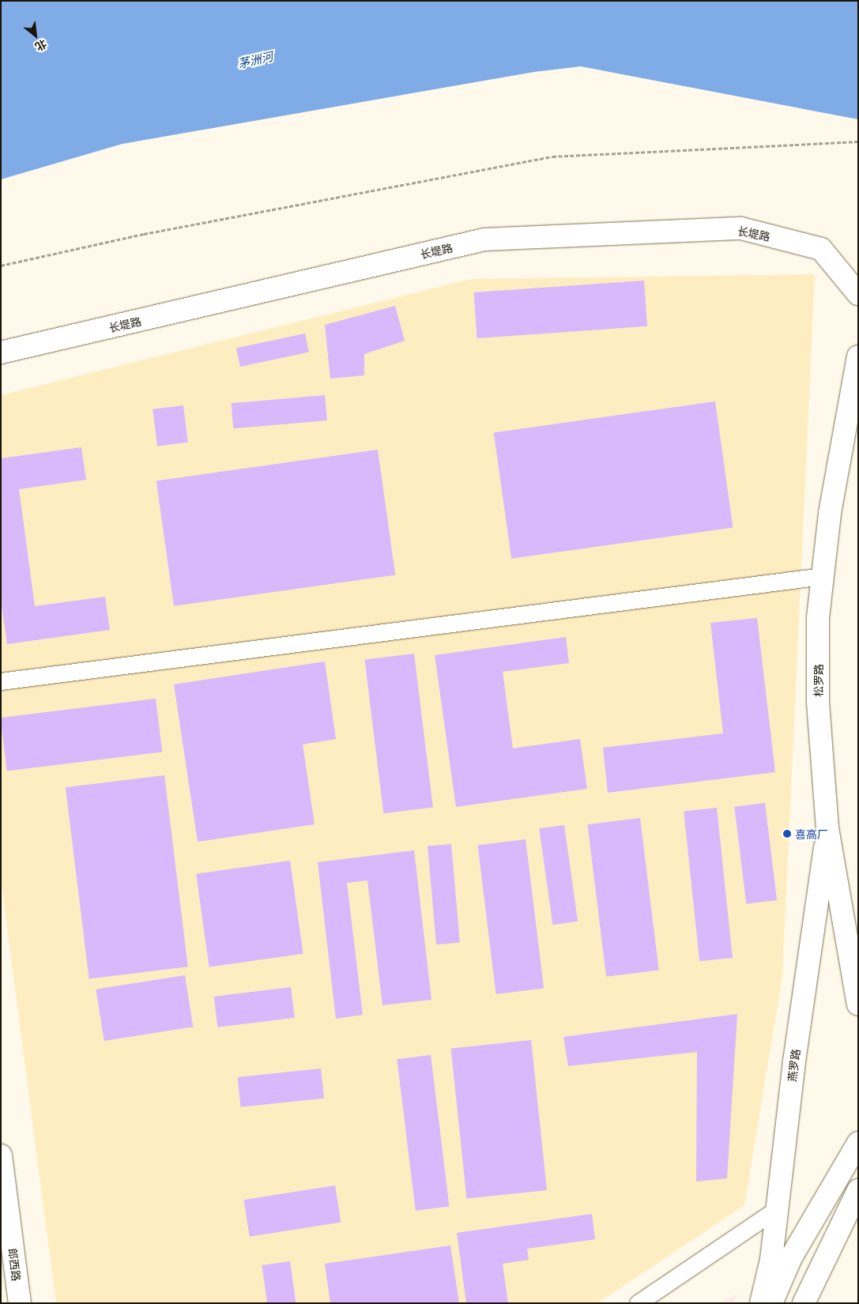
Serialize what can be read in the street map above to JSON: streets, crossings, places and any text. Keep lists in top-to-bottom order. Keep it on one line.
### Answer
{"streets":{"main road":["长堤路","松罗路","燕罗路","郎西路"]},"crossings":[["松罗路","燕罗路"]],"water":["茅洲河"],"places":["喜高厂"],"north":"bottom right"}
